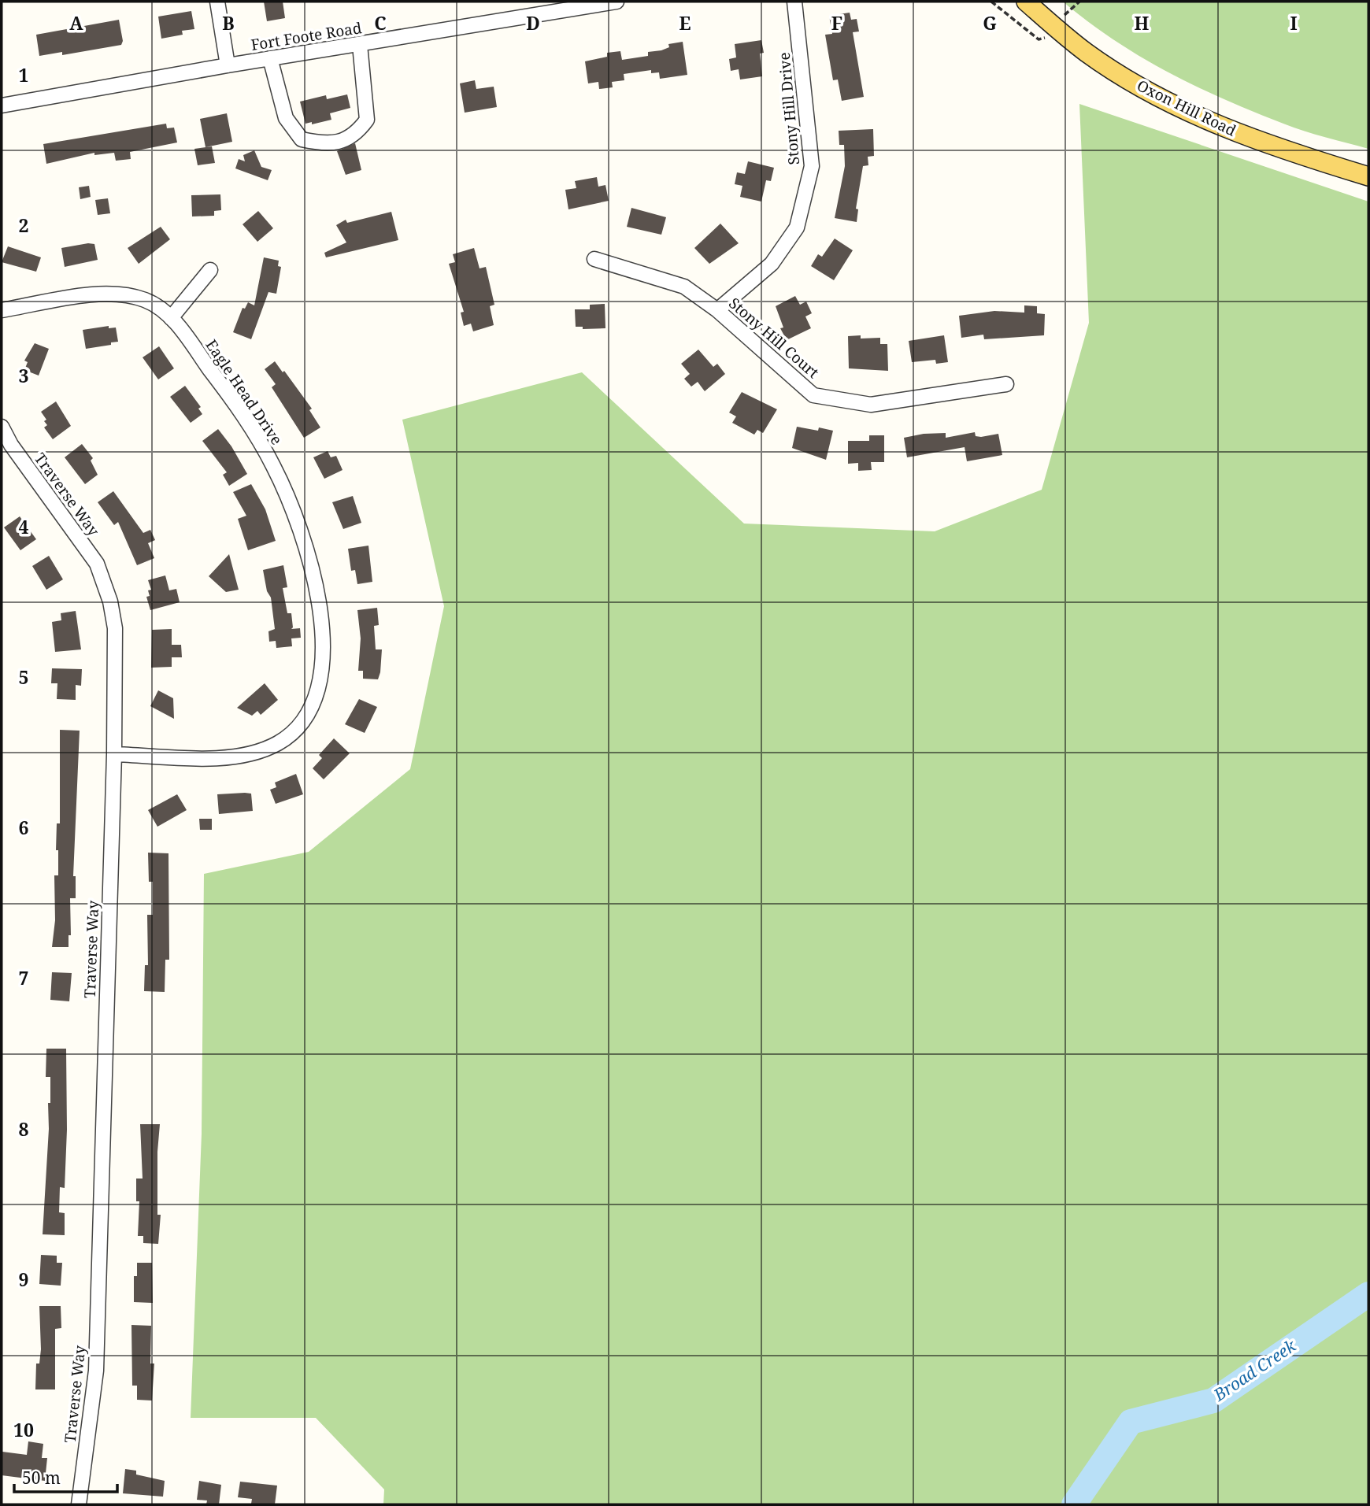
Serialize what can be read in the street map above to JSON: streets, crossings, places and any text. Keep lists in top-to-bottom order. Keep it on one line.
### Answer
{"streets":{"main road":["Oxon Hill Road"],"street":["Fort Foote Road","Stony Hill Drive","Stony Hill Court","Eagle Head Drive","Traverse Way"]},"crossings":[["Stony Hill Drive","Stony Hill Court"],["Eagle Head Drive","Traverse Way"]],"water":["Broad Creek"],"scale_bar":"50 m","grid":{"columns":["A","B","C","D","E","F","G","H","I"],"rows":["1","2","3","4","5","6","7","8","9","10"]}}
